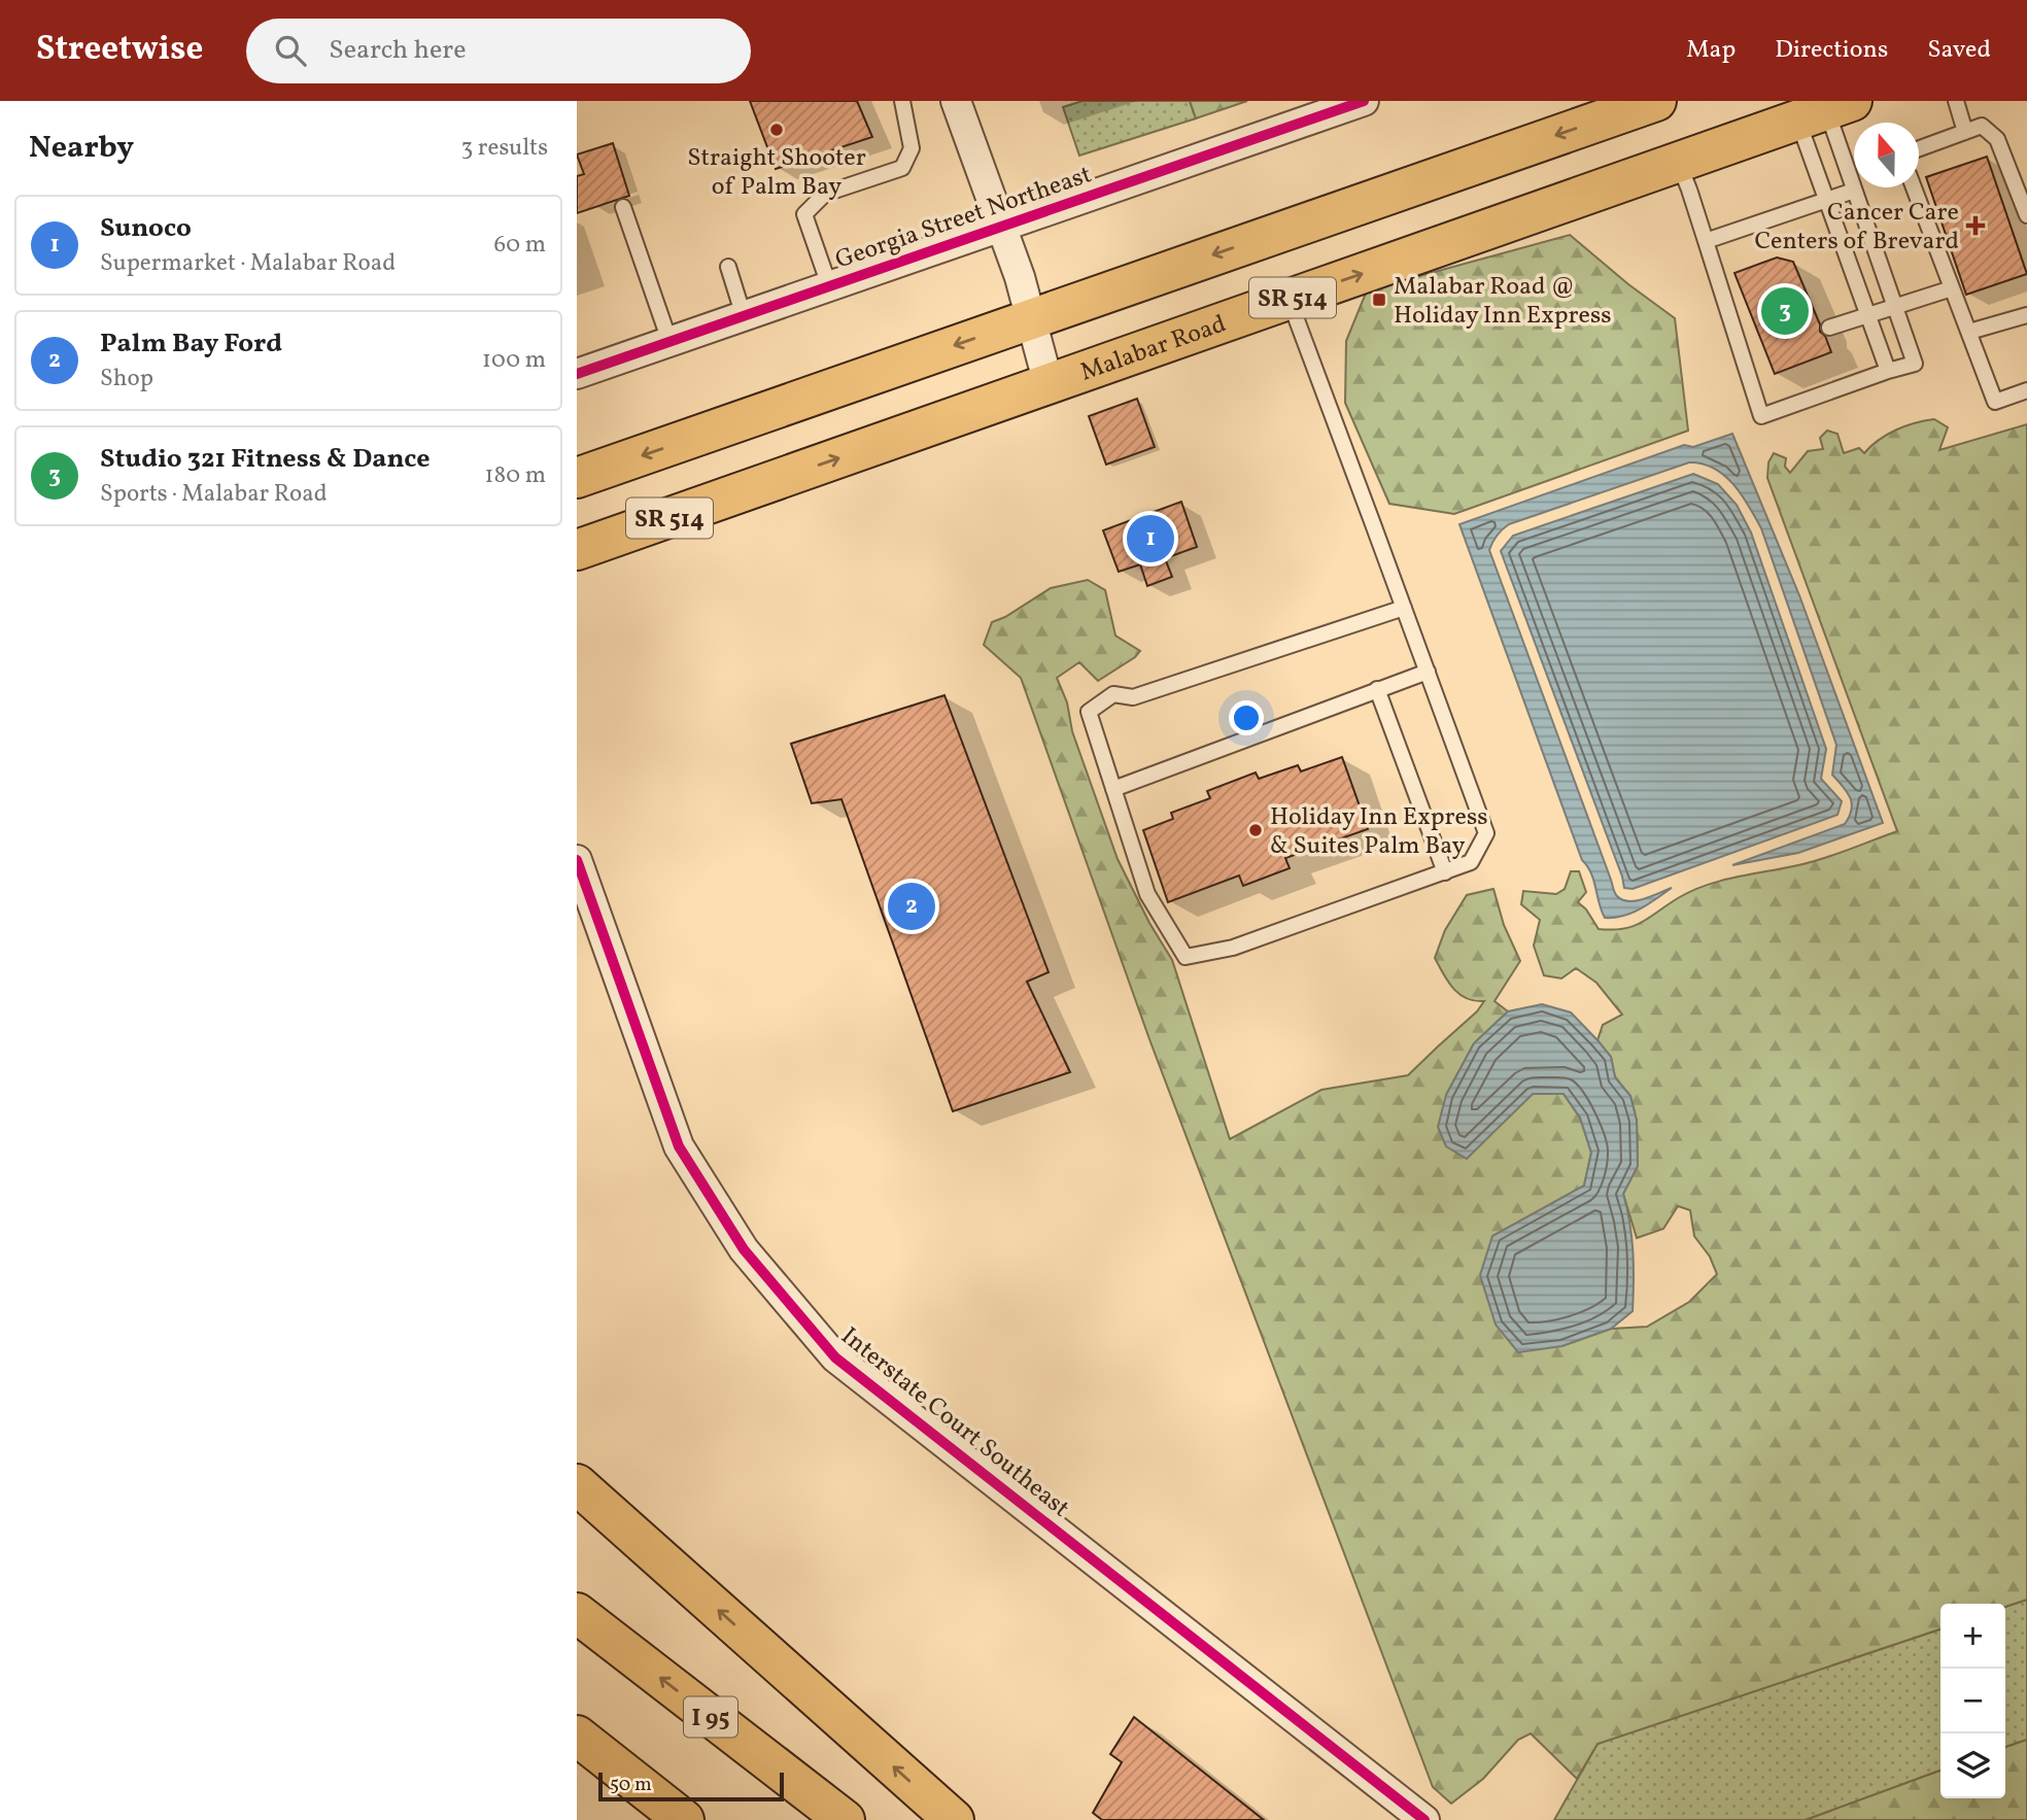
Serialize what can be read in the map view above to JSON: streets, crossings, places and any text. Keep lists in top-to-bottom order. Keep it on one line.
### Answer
{"streets":{"main road":["SR 514","Malabar Road","I 95"],"street":["Georgia Street Northeast","Interstate Court Southeast"]},"places":{"other":["Straight Shooter of Palm Bay","Holiday Inn Express & Suites Palm Bay"],"health":["Cancer Care Centers of Brevard"],"transit":["Malabar Road @ Holiday Inn Express"]},"scale_bar":"50 m","north":"top","page":{"header":"Streetwise","search":"Search here","nav":["Map","Directions","Saved"],"heading":["Nearby","3 results"],"list":[{"mark":"1","name":"Sunoco","note":"Supermarket · Malabar Road","value":"60 m"},{"mark":"2","name":"Palm Bay Ford","note":"Shop","value":"100 m"},{"mark":"3","name":"Studio 321 Fitness & Dance","note":"Sports · Malabar Road","value":"180 m"}],"pins":["3","1","2"],"map_buttons":["+","−"],"scale":"50 m"}}
